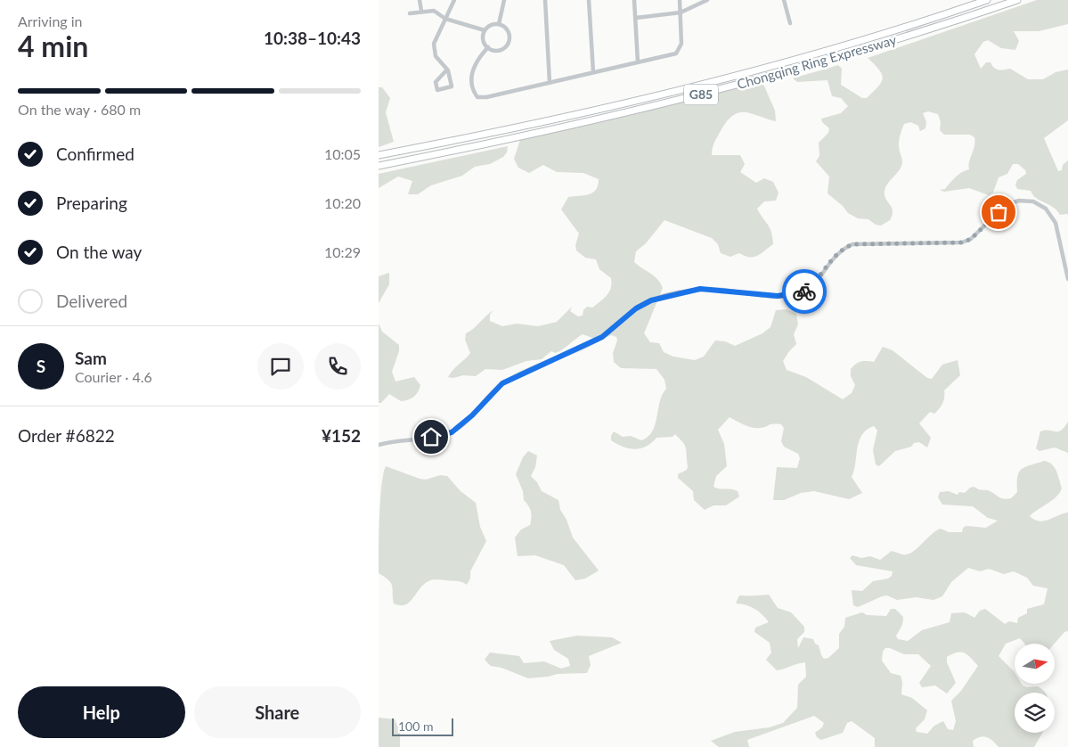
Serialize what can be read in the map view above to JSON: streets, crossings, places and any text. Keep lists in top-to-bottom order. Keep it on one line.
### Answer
{"streets":{"highway":["Chongqing Ring Expressway","G85"]},"scale_bar":"100 m","north":"right","page":{"heading":["4 min","Arriving in","10:38–10:43"],"panel":["Sam","Courier · 4.6","Order #6822","¥152"],"bar":"On the way · 680 m","list":[["Confirmed","10:05"],["Preparing","10:20"],["On the way","10:29"],"Delivered"],"round":"S","buttons":["Help","Share"],"scale":"100 m"}}
